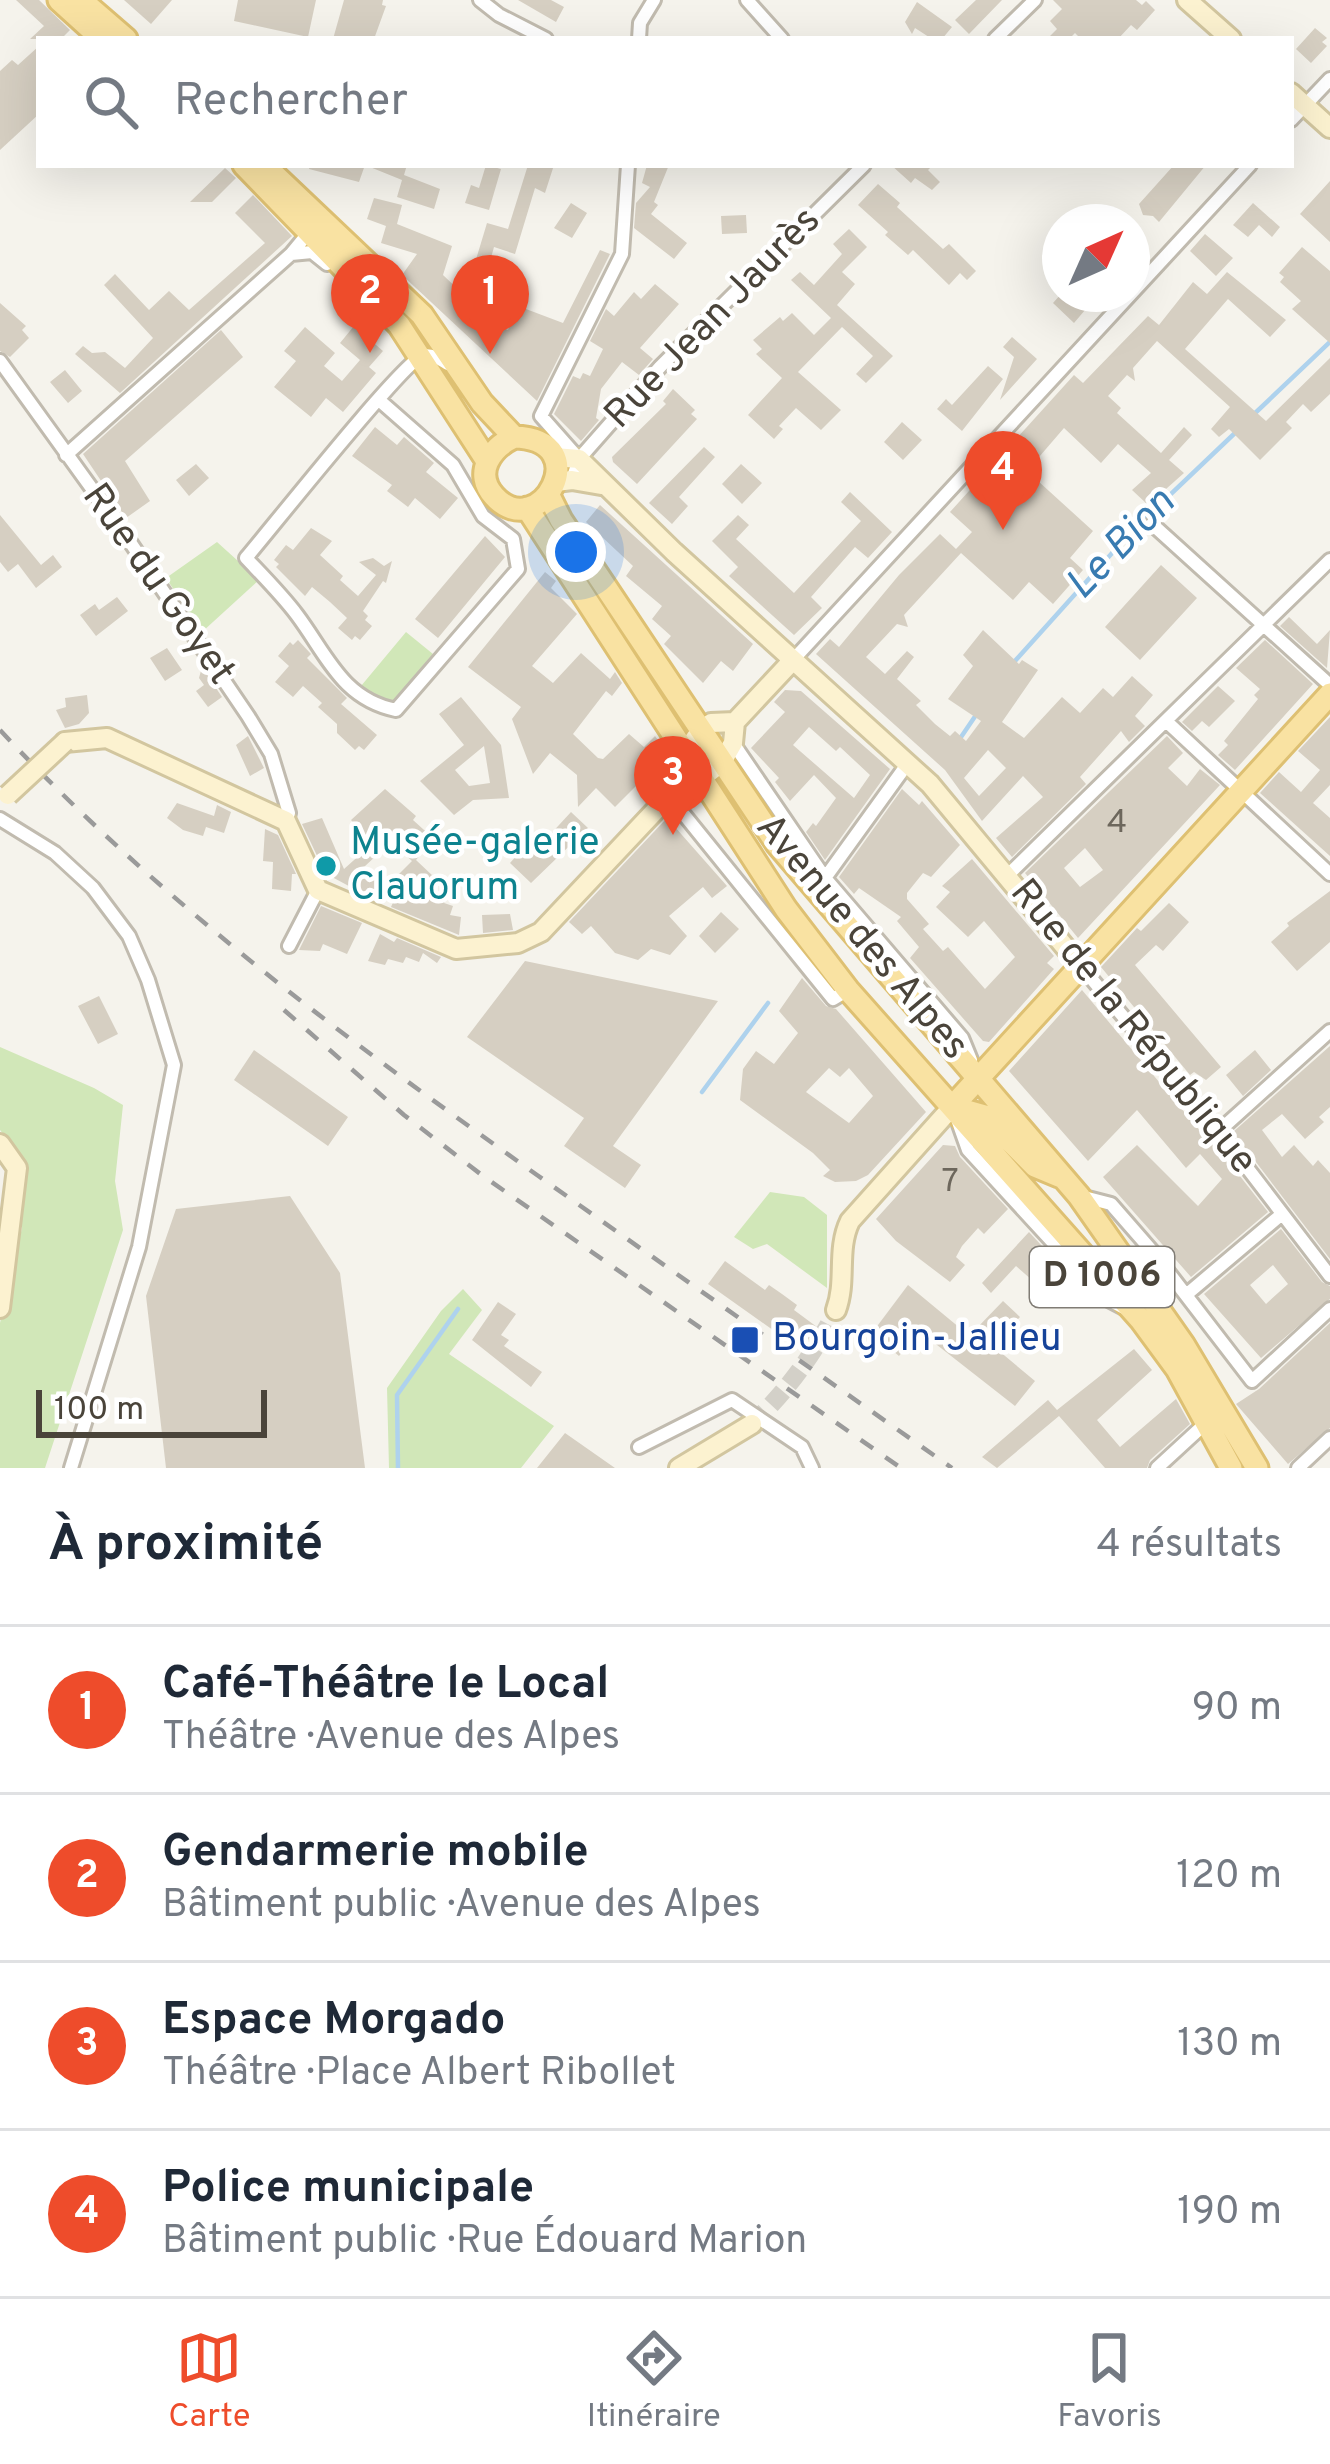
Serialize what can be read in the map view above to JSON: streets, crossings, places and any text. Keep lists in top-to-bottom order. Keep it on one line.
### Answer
{"streets":{"main road":["Avenue des Alpes","D 1006"],"street":["Rue Jean Jaurès","Rue du Goyet","Rue de la République"]},"crossings":[["Rue Jean Jaurès","Avenue des Alpes"],["Rue Jean Jaurès","Rue de la République"]],"water":["Le Bion"],"places":{"other":["Musée-galerie Clauorum"],"transit":["Bourgoin-Jallieu"]},"house_numbers":["4","7"],"scale_bar":"100 m","north":"top right","page":{"search":"Rechercher","pins":["2","1","4","3"],"scale":"100 m","heading":["À proximité","4 résultats"],"list":[{"mark":"1","name":"Café-Théâtre le Local","note":"Théâtre · Avenue des Alpes","value":"90 m"},{"mark":"2","name":"Gendarmerie mobile","note":"Bâtiment public · Avenue des Alpes","value":"120 m"},{"mark":"3","name":"Espace Morgado","note":"Théâtre · Place Albert Ribollet","value":"130 m"},{"mark":"4","name":"Police municipale","note":"Bâtiment public · Rue Édouard Marion","value":"190 m"}],"nav":["Carte","Itinéraire","Favoris"]}}
